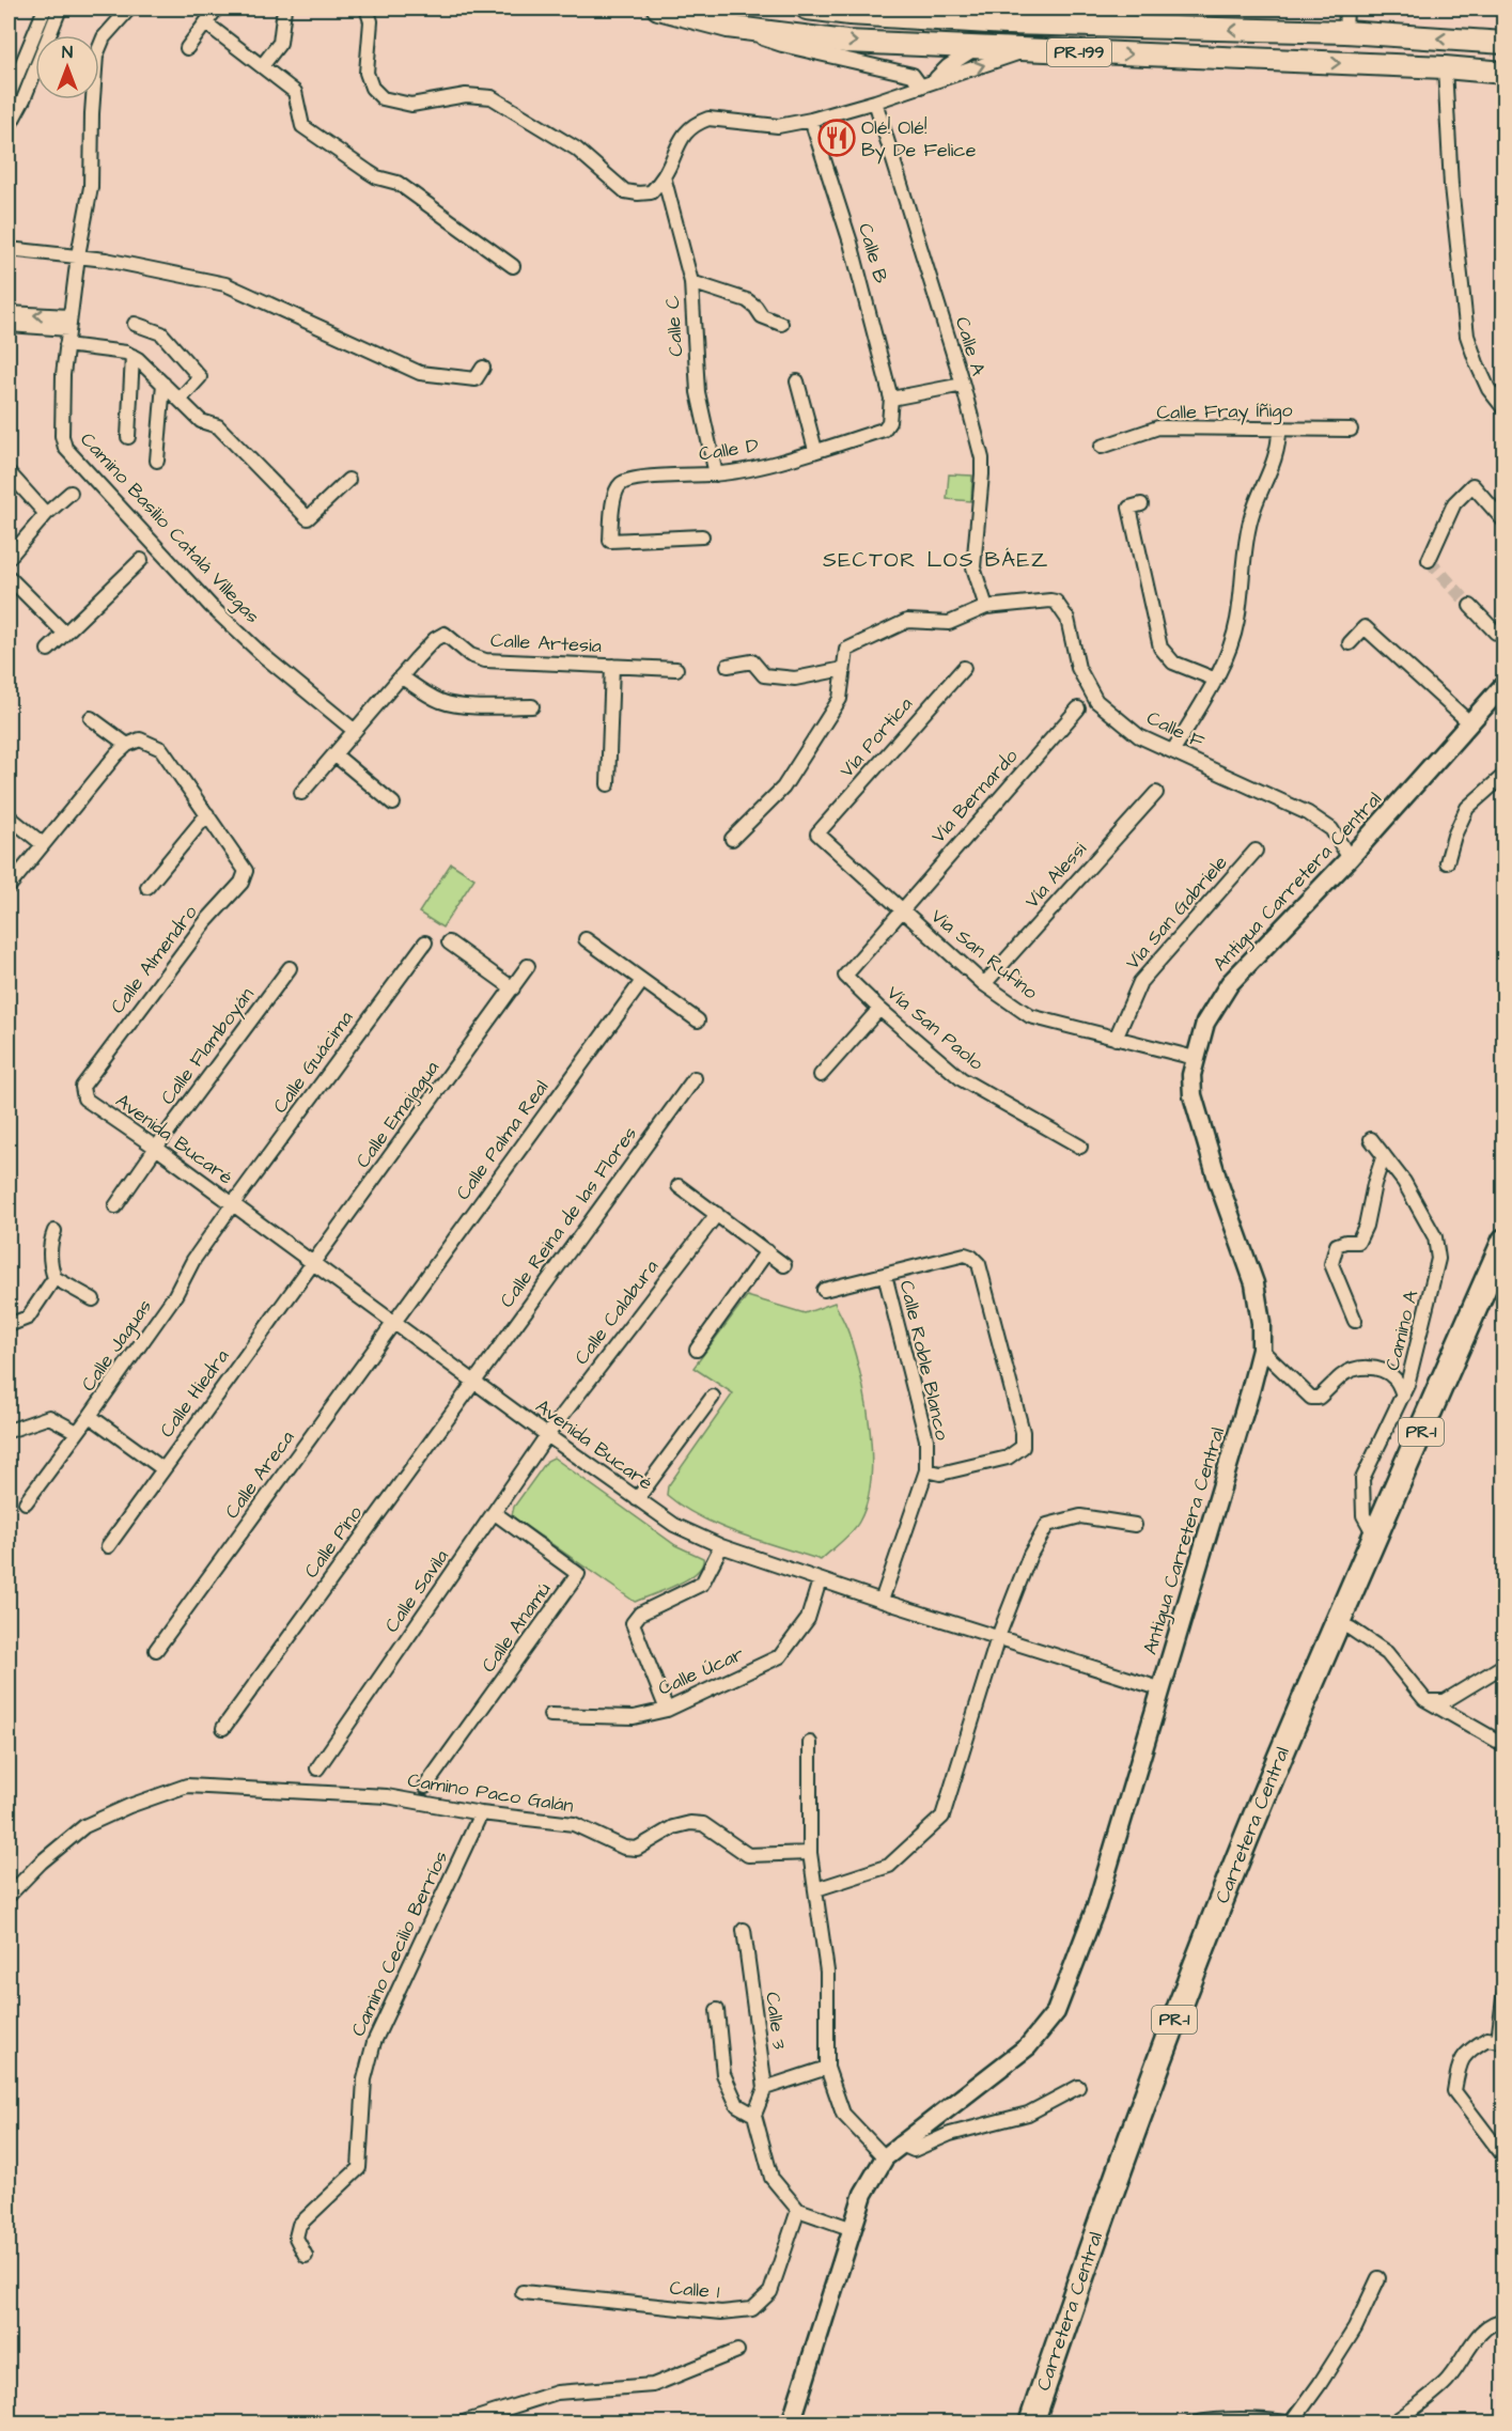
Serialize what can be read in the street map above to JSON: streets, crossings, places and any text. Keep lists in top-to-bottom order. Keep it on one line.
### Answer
{"streets":{"highway":["PR-1","Carretera Central"],"main road":["PR-199"],"street":["Calle B","Calle C","Calle A","Calle Fray Íñigo","Calle D","Camino Basilio Catalá Villegas","Calle Artesia","Calle F","Vía Portica","Vía Bernardo","Vía Alessi","Antigua Carretera Central","Vía San Gabriele","Via San Rufino","Calle Almendro","Vía San Paolo","Calle Flamboyán","Calle Guácima","Calle Emajagua","Avenida Bucaré","Calle Palma Real","Calle Reina de las Flores","Calle Calabura","Camino A","Calle Jaguas","Calle Roble Blanco","Calle Hiedra","Calle Areca","Calle Pino","Calle Savila","Calle Anamú","Calle Úcar","Camino Paco Galán","Camino Cecilio Berríos","Calle 3","Calle 1"]},"crossings":[["Calle B","Calle D"],["Calle C","Calle D"],["Calle A","Calle F"],["Camino Basilio Catalá Villegas","Calle Artesia"],["Calle F","Antigua Carretera Central"],["Vía Portica","Via San Rufino"],["Vía Bernardo","Via San Rufino"],["Vía Bernardo","Vía San Paolo"],["Vía Alessi","Via San Rufino"],["Antigua Carretera Central","Via San Rufino"],["Antigua Carretera Central","Avenida Bucaré"],["Vía San Gabriele","Via San Rufino"],["Via San Rufino","Vía San Paolo"],["Calle Almendro","Avenida Bucaré"],["Calle Flamboyán","Avenida Bucaré"],["Calle Guácima","Avenida Bucaré"],["Calle Guácima","Calle Jaguas"],["Calle Emajagua","Avenida Bucaré"],["Calle Emajagua","Calle Hiedra"],["Avenida Bucaré","Calle Palma Real"],["Avenida Bucaré","Calle Reina de las Flores"],["Avenida Bucaré","Calle Calabura"],["Avenida Bucaré","Calle Jaguas"],["Avenida Bucaré","Calle Roble Blanco"],["Avenida Bucaré","Calle Hiedra"],["Avenida Bucaré","Calle Areca"],["Avenida Bucaré","Calle Pino"],["Avenida Bucaré","Calle Savila"],["Avenida Bucaré","Calle Úcar"],["Calle Palma Real","Calle Areca"],["Calle Reina de las Flores","Calle Pino"],["Calle Calabura","Calle Savila"],["Camino A","Carretera Central"],["Calle Savila","Calle Anamú"],["Camino Paco Galán","Camino Cecilio Berríos"]],"districts":["SECTOR LOS BÁEZ"],"places":{"restaurant":["Olé! Olé! By De Felice"]},"north":"top"}
